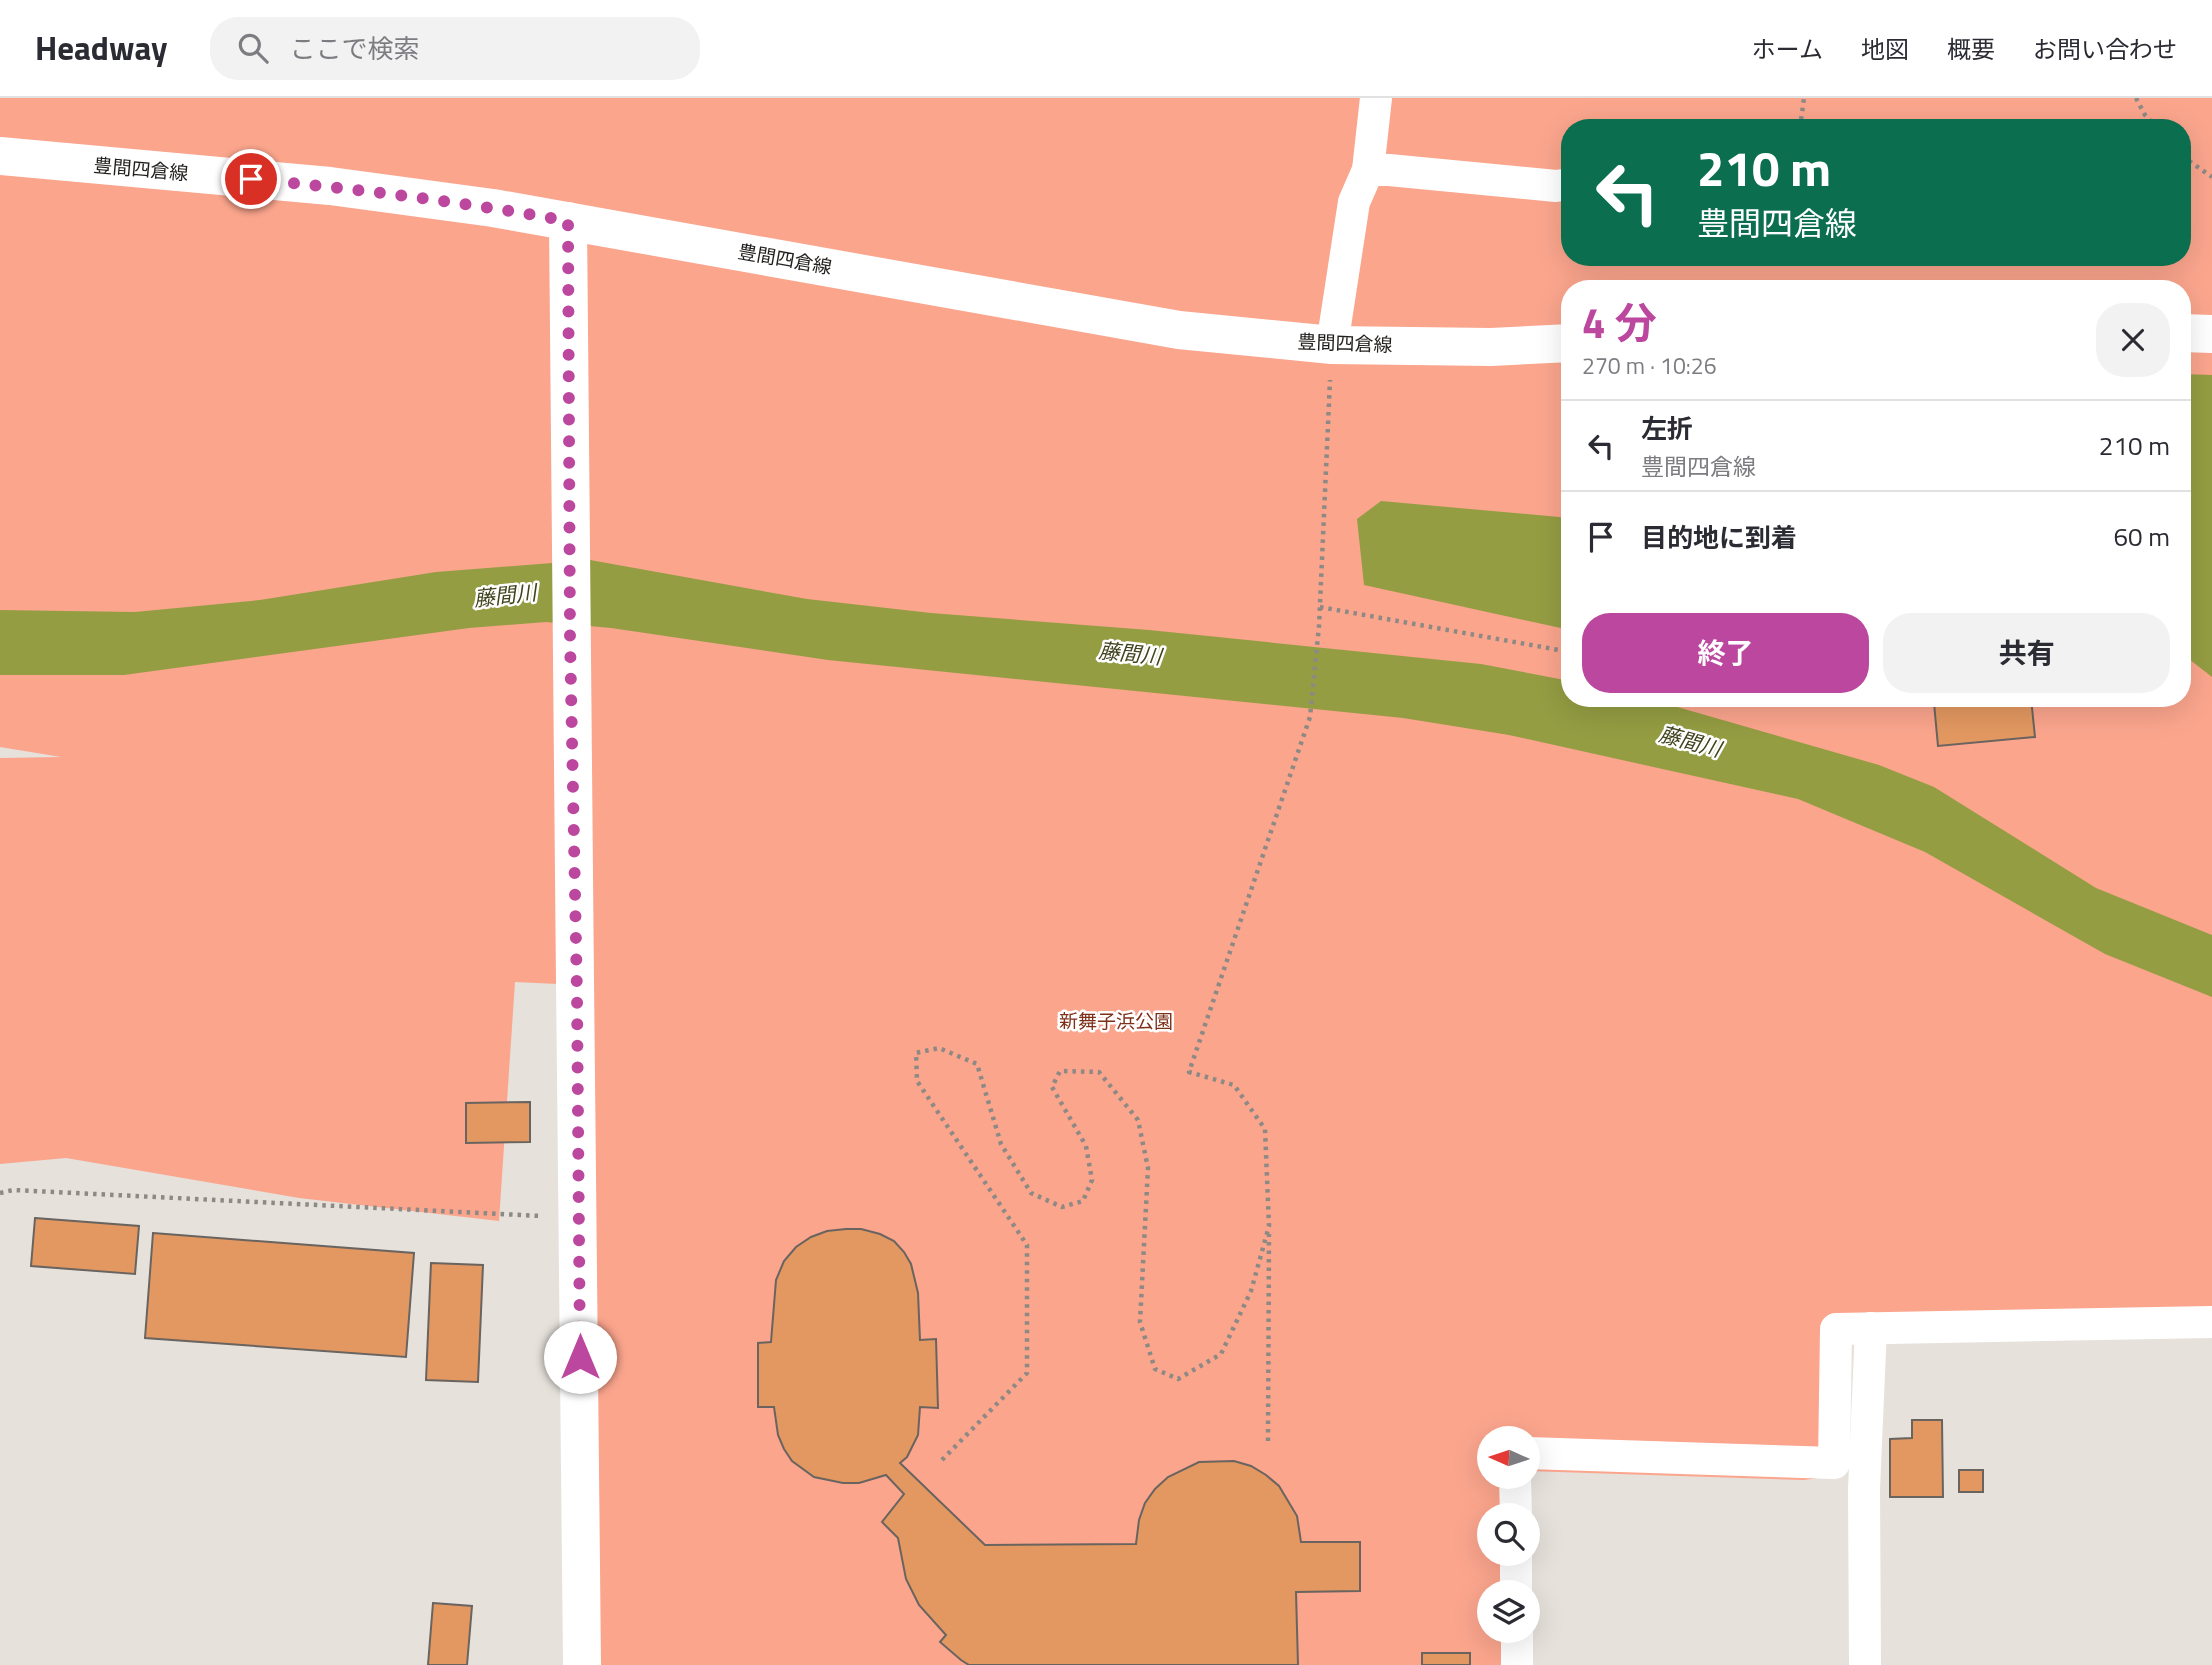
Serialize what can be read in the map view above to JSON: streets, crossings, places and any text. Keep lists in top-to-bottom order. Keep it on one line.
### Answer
{"streets":{"main road":["豊間四倉線"]},"water":["藤間川"],"parks":["新舞子浜公園"],"north":"left","page":{"header":"Headway","search":"ここで検索","nav":["ホーム","地図","概要","お問い合わせ"],"turn":["210 m","豊間四倉線"],"heading":["4 分","270 m · 10:26"],"list":[{"name":"左折","note":"豊間四倉線","value":"210 m"},{"name":"目的地に到着","value":"60 m"}],"buttons":["終了","共有"]}}
